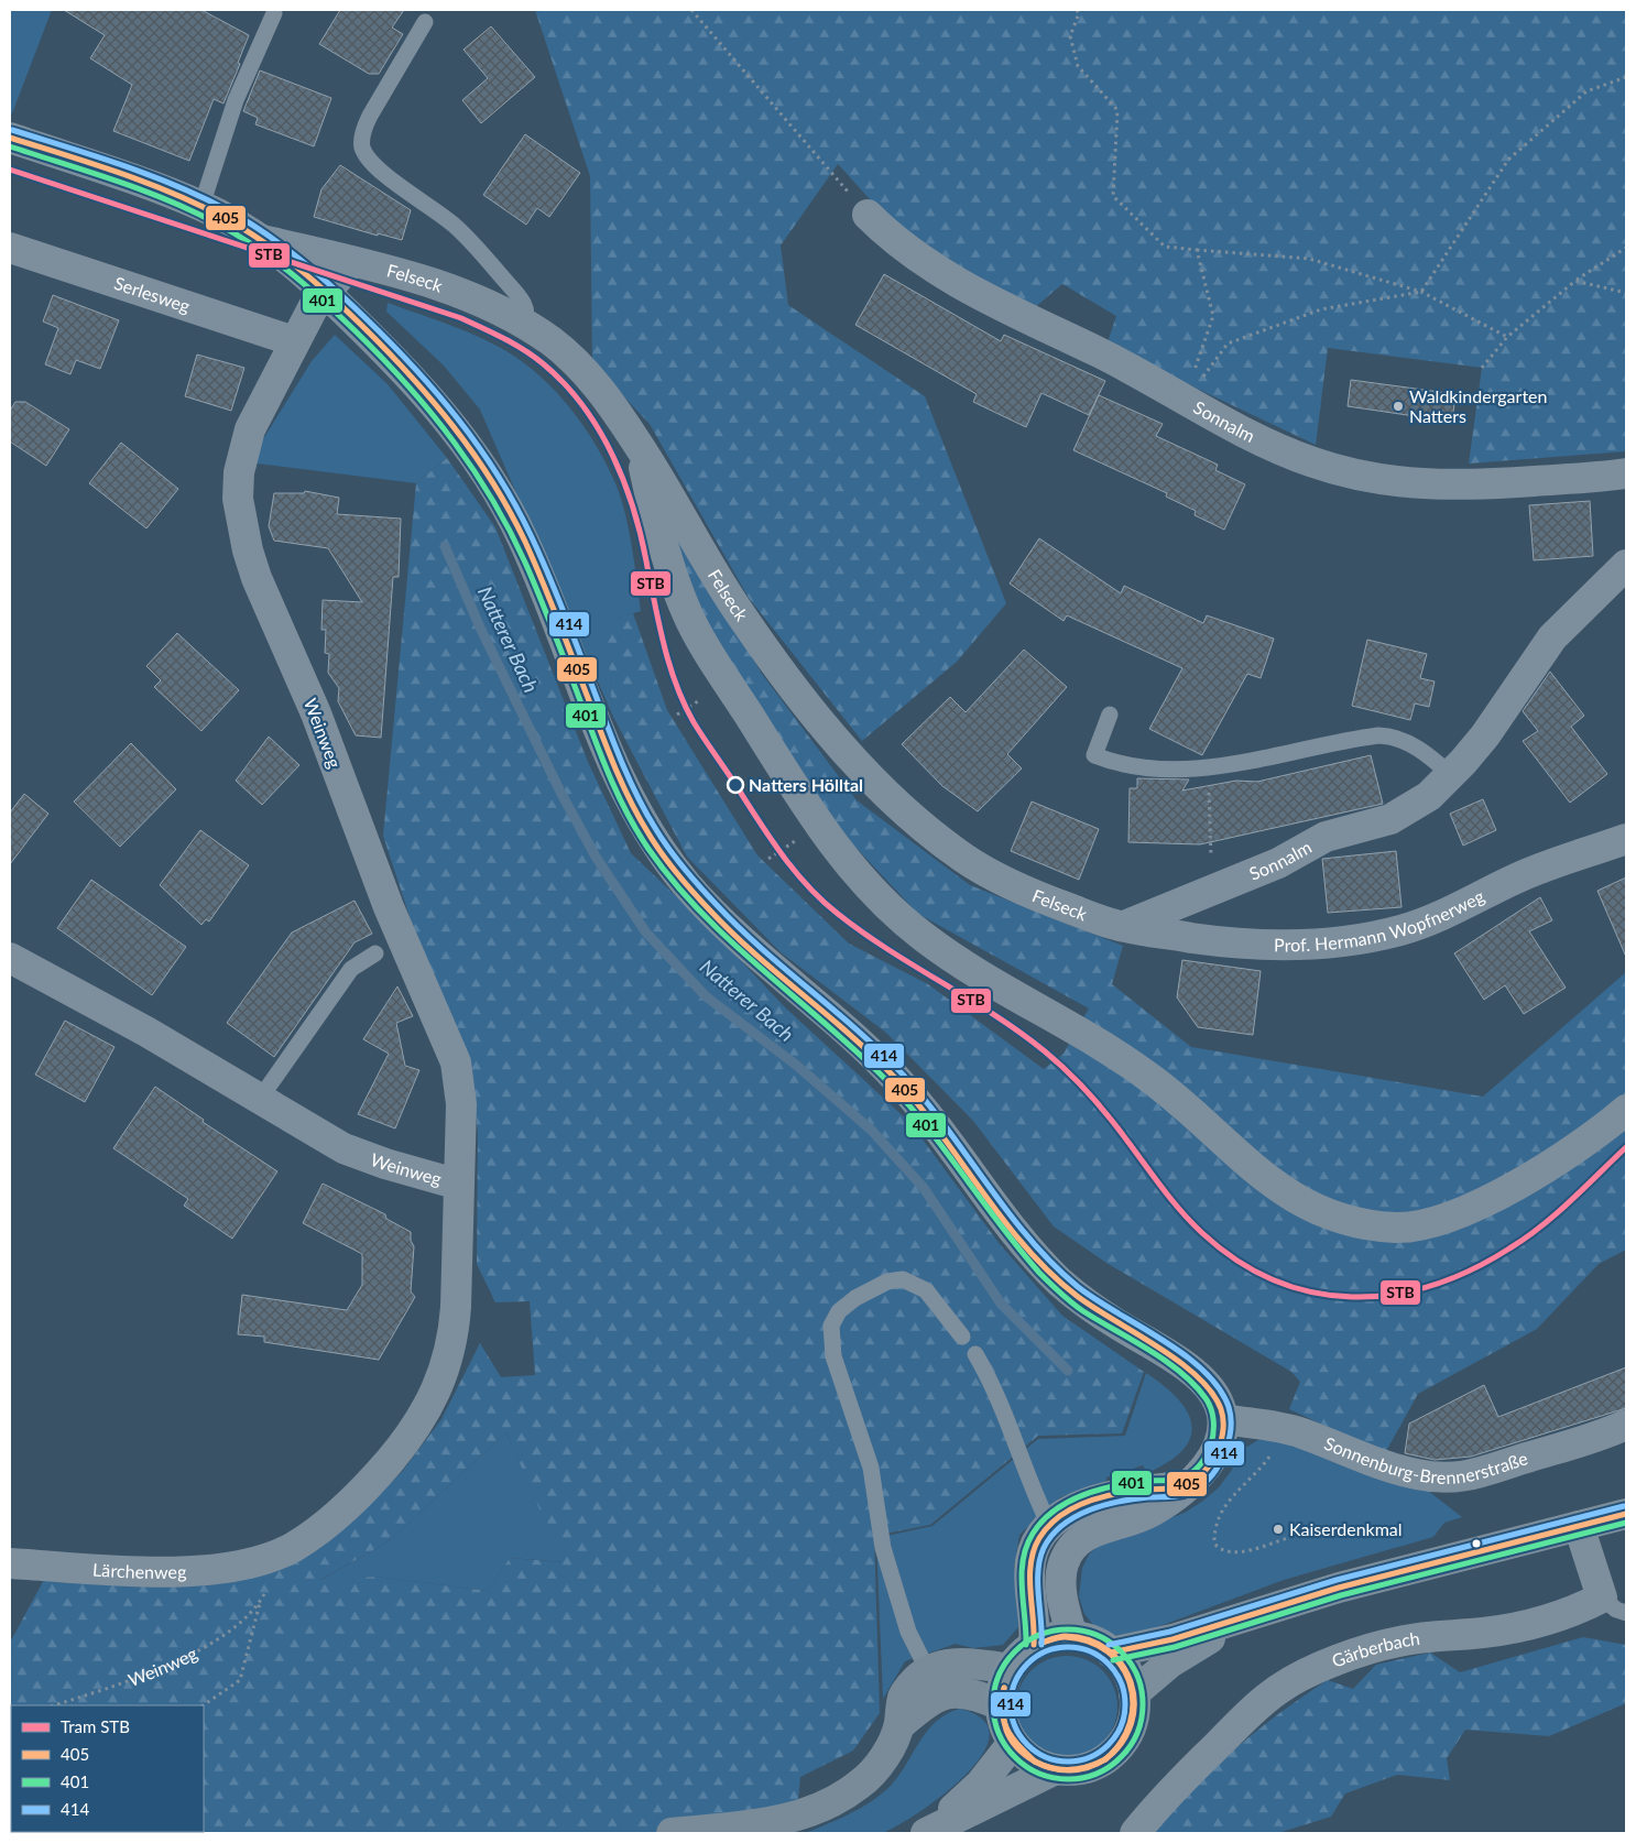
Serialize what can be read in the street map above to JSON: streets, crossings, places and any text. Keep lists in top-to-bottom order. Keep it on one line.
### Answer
{"streets":{"street":["Felseck","Serlesweg","Sonnalm","Weinweg","Prof. Hermann Wopfnerweg","Sonnenburg-Brennerstraße","Lärchenweg","Gärberbach"]},"crossings":[["Felseck","Sonnalm"],["Felseck","Prof. Hermann Wopfnerweg"],["Serlesweg","Weinweg"],["Sonnalm","Prof. Hermann Wopfnerweg"],["Weinweg","Lärchenweg"]],"water":["Natterer Bach"],"places":["Waldkindergarten Natters","Natters Hölltal","Kaiserdenkmal"],"lines":["transit line 414","transit line 405","transit line 401","tram line STB"],"legend":["Tram STB","405","401","414"]}
